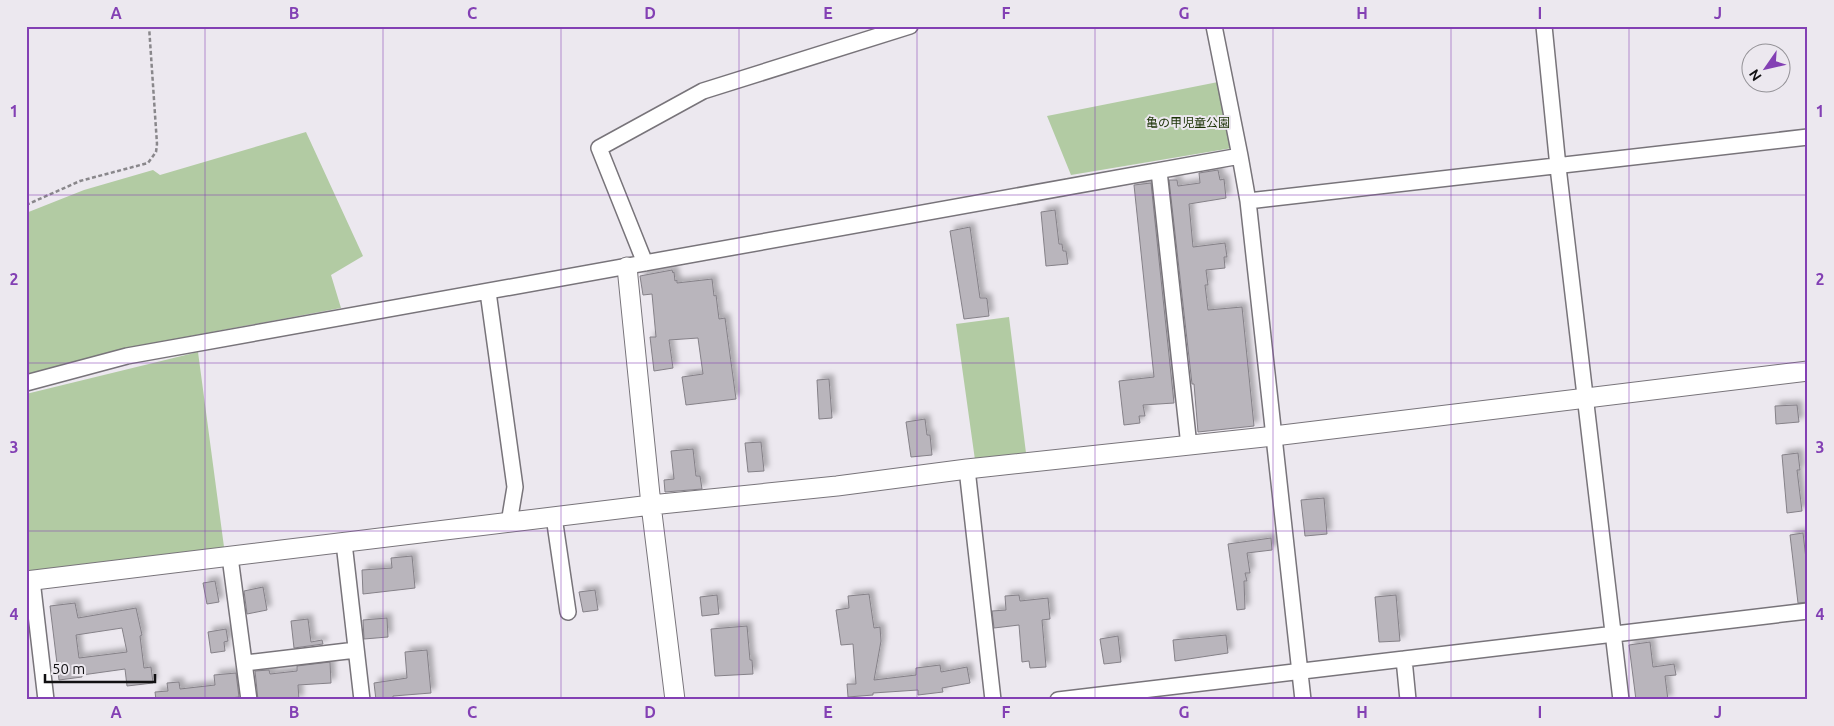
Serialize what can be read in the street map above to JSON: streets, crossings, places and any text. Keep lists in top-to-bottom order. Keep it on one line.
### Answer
{"parks":["亀の甲児童公園"],"scale_bar":"50 m","north":"bottom left","grid":{"columns":["A","B","C","D","E","F","G","H","I","J"],"rows":["1","2","3","4"]}}
